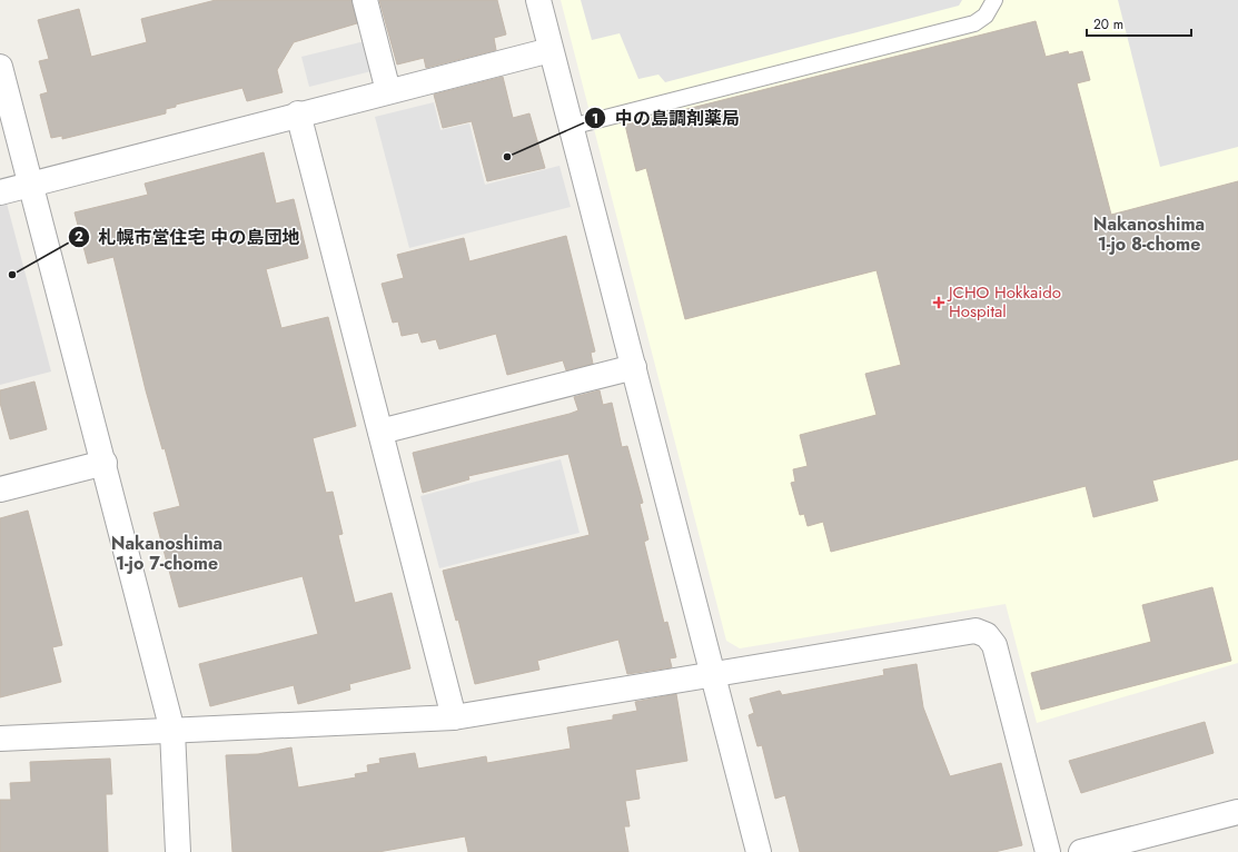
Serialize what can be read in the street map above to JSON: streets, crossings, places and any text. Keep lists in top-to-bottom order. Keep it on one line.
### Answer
{"districts":["Nakanoshima 1-jo 8-chome","Nakanoshima 1-jo 7-chome"],"places":{"other":["中の島調剤薬局","札幌市営住宅 中の島団地"],"health":["JCHO Hokkaido Hospital"]},"scale_bar":"20 m"}
